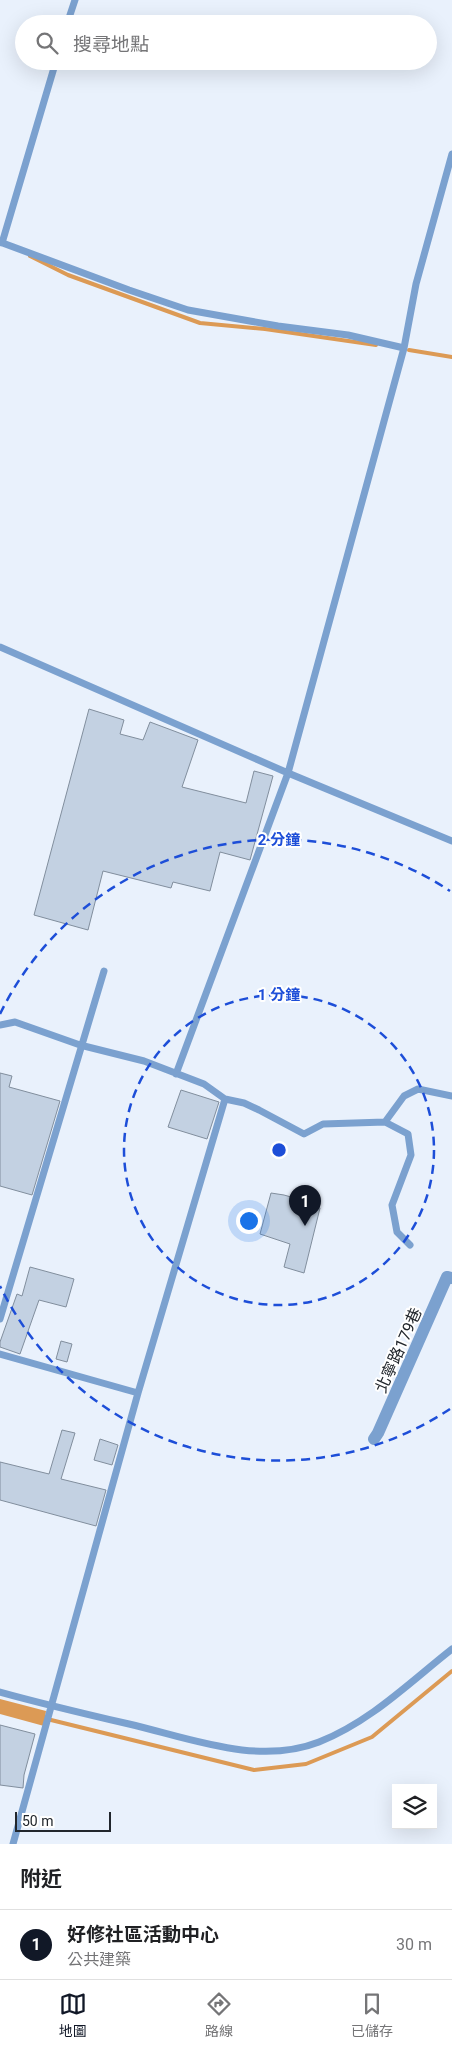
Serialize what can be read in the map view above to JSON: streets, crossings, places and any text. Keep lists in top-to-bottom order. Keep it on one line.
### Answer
{"streets":{"street":["北寧路179巷"]},"scale_bar":"50 m","page":{"search":"搜尋地點","pins":"1","scale":"50 m","heading":"附近","list":[{"mark":"1","name":"好修社區活動中心","note":"公共建築","value":"30 m"}],"nav":["地圖","路線","已儲存"]},"rings":["2 分鐘","1 分鐘"]}
